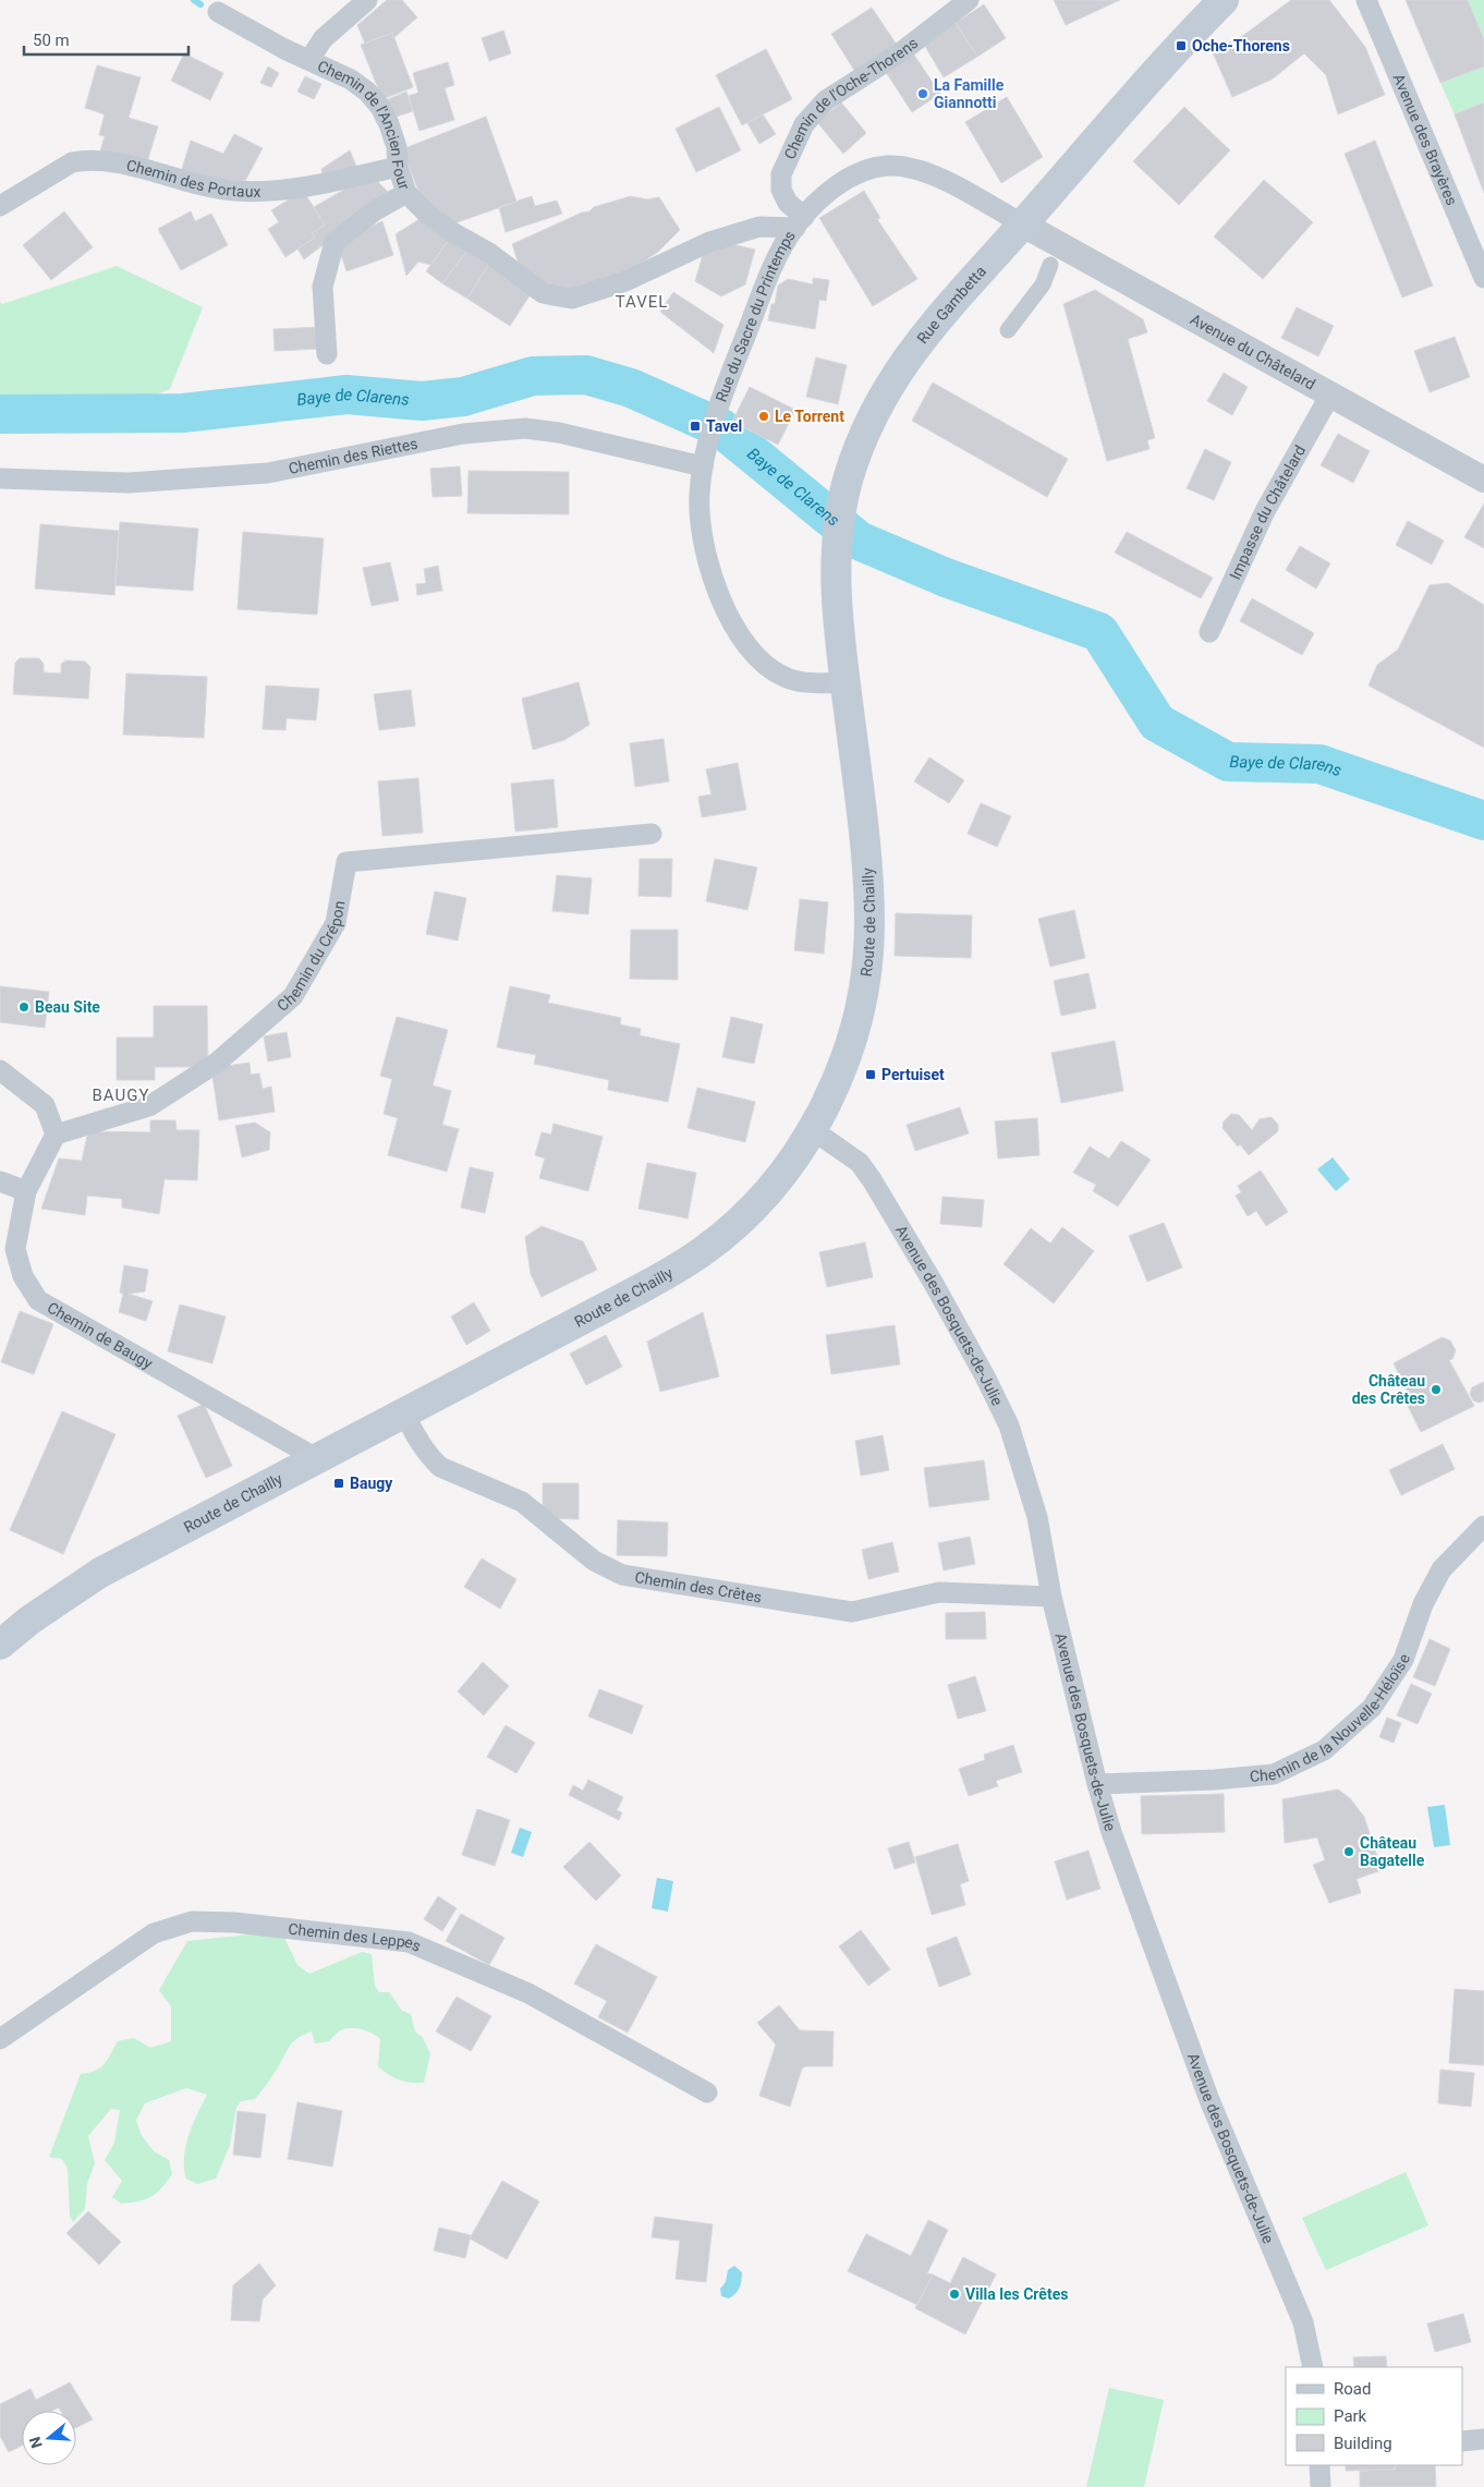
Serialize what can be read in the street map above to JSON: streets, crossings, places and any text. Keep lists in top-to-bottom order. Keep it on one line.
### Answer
{"streets":{"main road":["Rue Gambetta","Route de Chailly"],"street":["Chemin de l'Oche-Thorens","Chemin de l'Ancien Four","Avenue des Brayères","Chemin des Portaux","Rue du Sacre du Printemps","Avenue du Châtelard","Chemin des Riettes","Impasse du Châtelard","Chemin du Crépon","Avenue des Bosquets-de-Julie","Chemin de Baugy","Chemin des Crêtes","Chemin de la Nouvelle-Héloïse","Chemin des Leppes"]},"crossings":[["Chemin de l'Oche-Thorens","Chemin de l'Ancien Four"],["Chemin de l'Oche-Thorens","Rue du Sacre du Printemps"],["Chemin de l'Ancien Four","Chemin des Portaux"],["Chemin de l'Ancien Four","Rue du Sacre du Printemps"],["Rue Gambetta","Rue du Sacre du Printemps"],["Rue Gambetta","Avenue du Châtelard"],["Rue Gambetta","Route de Chailly"],["Rue du Sacre du Printemps","Avenue du Châtelard"],["Rue du Sacre du Printemps","Chemin des Riettes"],["Rue du Sacre du Printemps","Route de Chailly"],["Avenue du Châtelard","Impasse du Châtelard"],["Route de Chailly","Avenue des Bosquets-de-Julie"],["Route de Chailly","Chemin de Baugy"],["Route de Chailly","Chemin des Crêtes"],["Chemin du Crépon","Chemin de Baugy"],["Avenue des Bosquets-de-Julie","Chemin des Crêtes"],["Avenue des Bosquets-de-Julie","Chemin de la Nouvelle-Héloïse"]],"districts":["TAVEL","BAUGY"],"water":["Baye de Clarens"],"places":{"transit":["Oche-Thorens","Tavel","Pertuiset","Baugy"],"other":["La Famille Giannotti","Le Torrent","Beau Site","Château des Crêtes","Château Bagatelle","Villa les Crêtes"]},"legend":["Road","Park","Building"],"scale_bar":"50 m","north":"left"}
